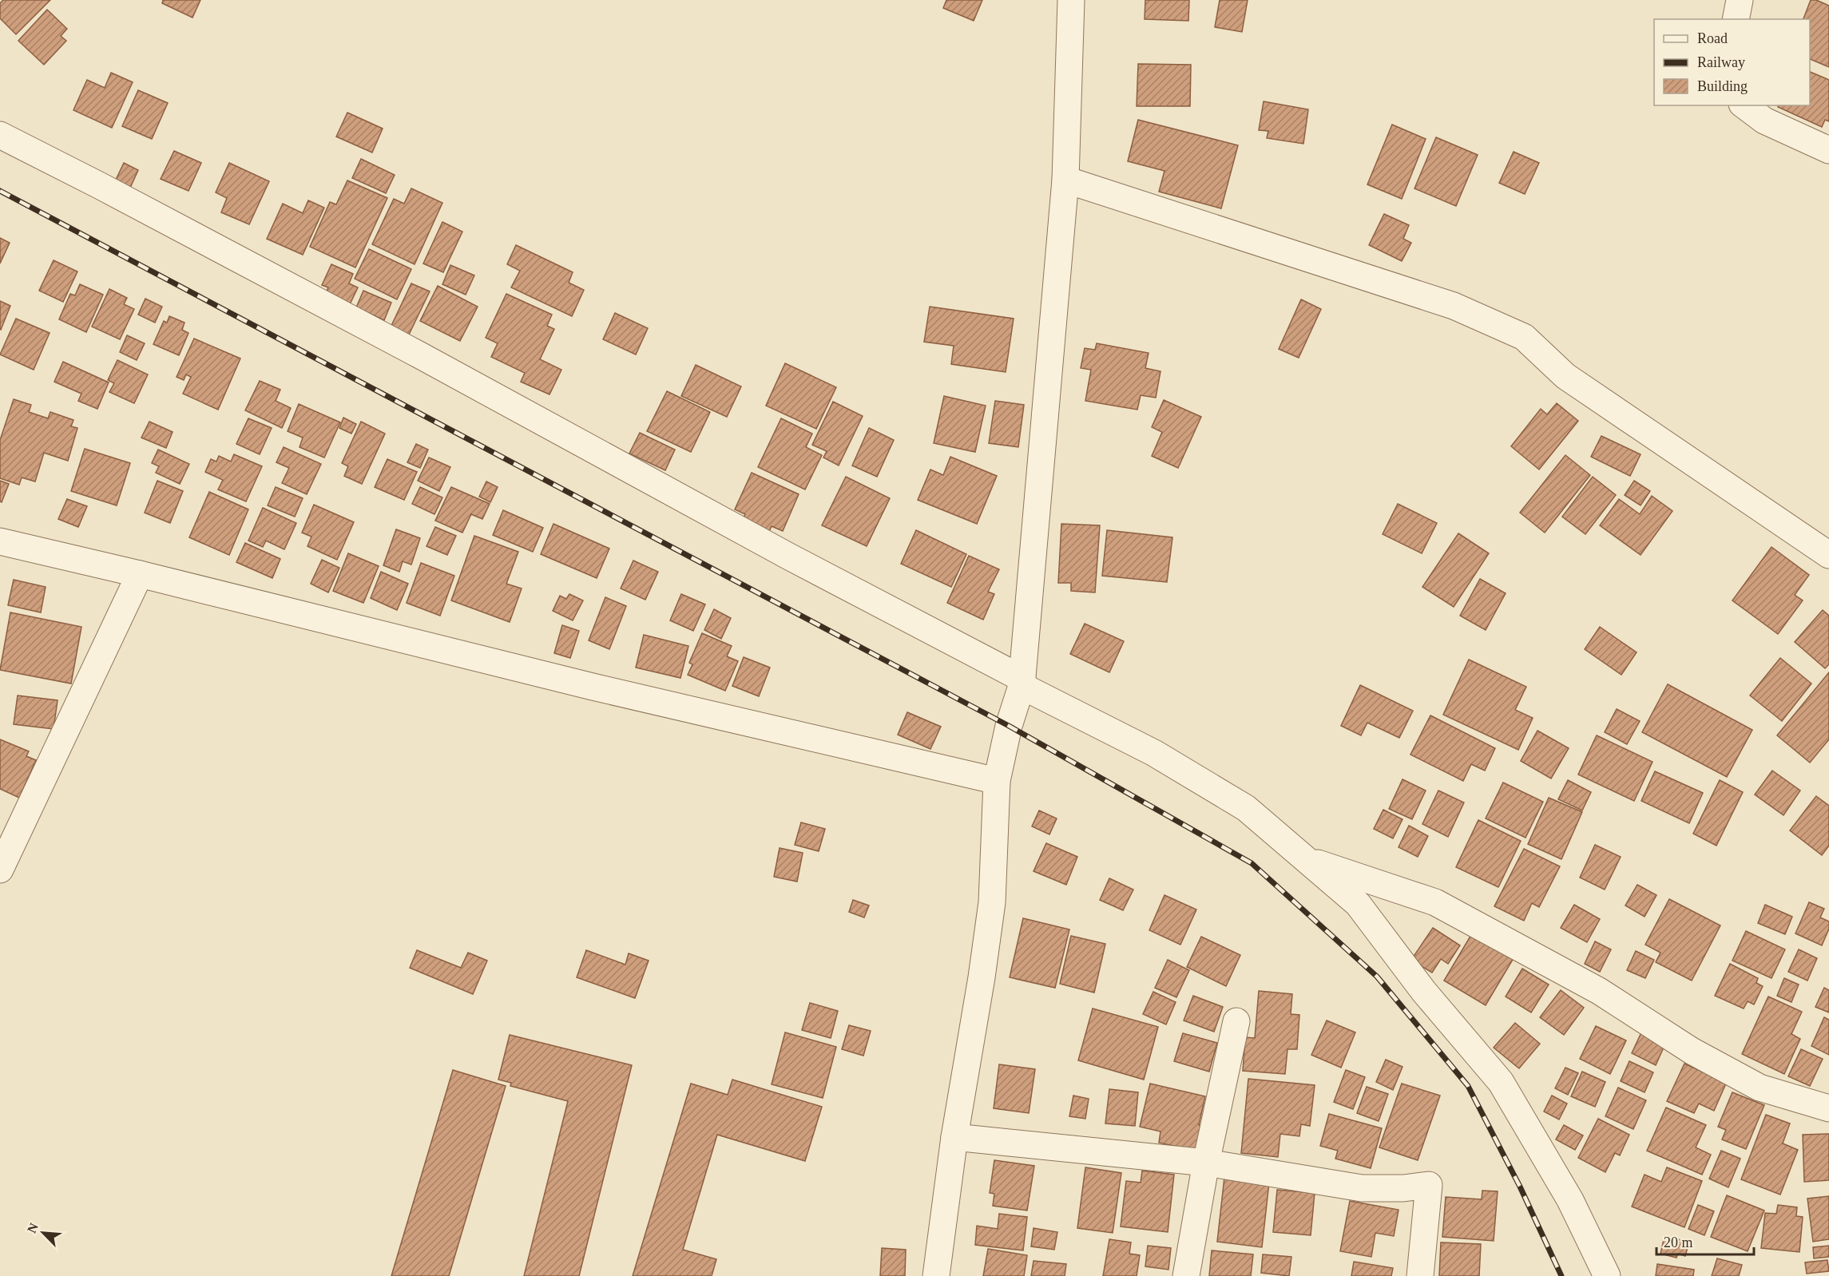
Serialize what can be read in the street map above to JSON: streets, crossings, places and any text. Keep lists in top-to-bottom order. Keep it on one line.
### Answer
{"legend":["Road","Railway","Building"],"scale_bar":"20 m","north":"top left"}
